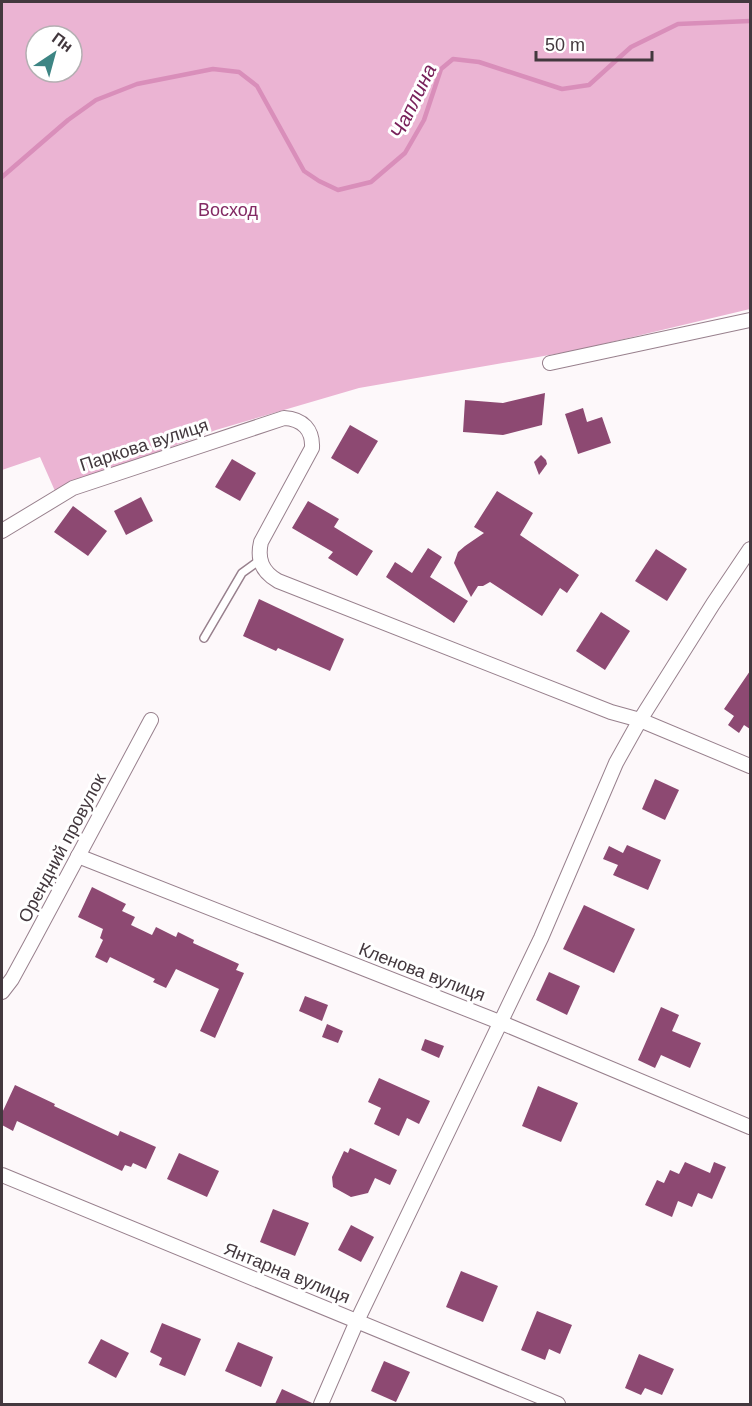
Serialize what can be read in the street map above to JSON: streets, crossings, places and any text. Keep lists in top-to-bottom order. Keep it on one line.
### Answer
{"streets":{"street":["Паркова вулиця","Орендний провулок","Кленова вулиця","Янтарна вулиця"]},"crossings":[["Орендний провулок","Кленова вулиця"]],"water":["Чаплина"],"parks":["Восход"],"scale_bar":"50 m","north":"top right"}
